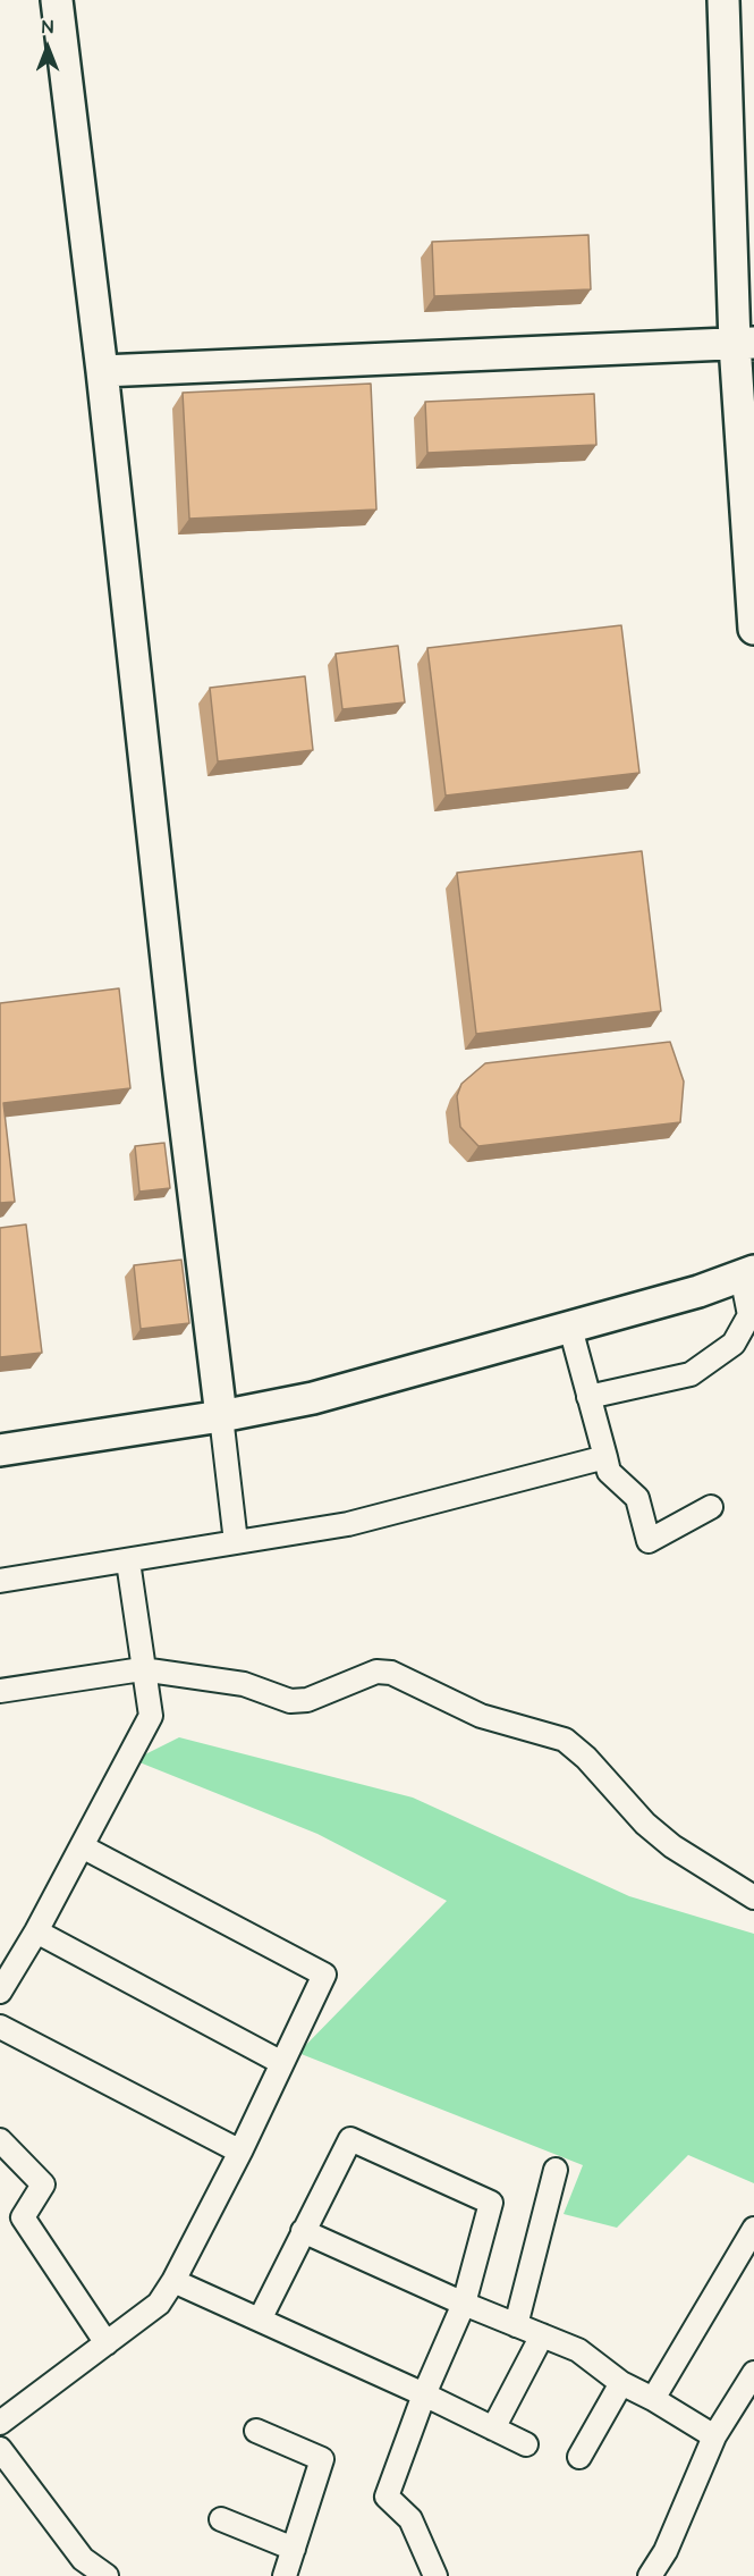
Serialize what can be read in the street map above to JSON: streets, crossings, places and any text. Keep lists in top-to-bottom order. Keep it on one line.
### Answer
{"north":"top"}
